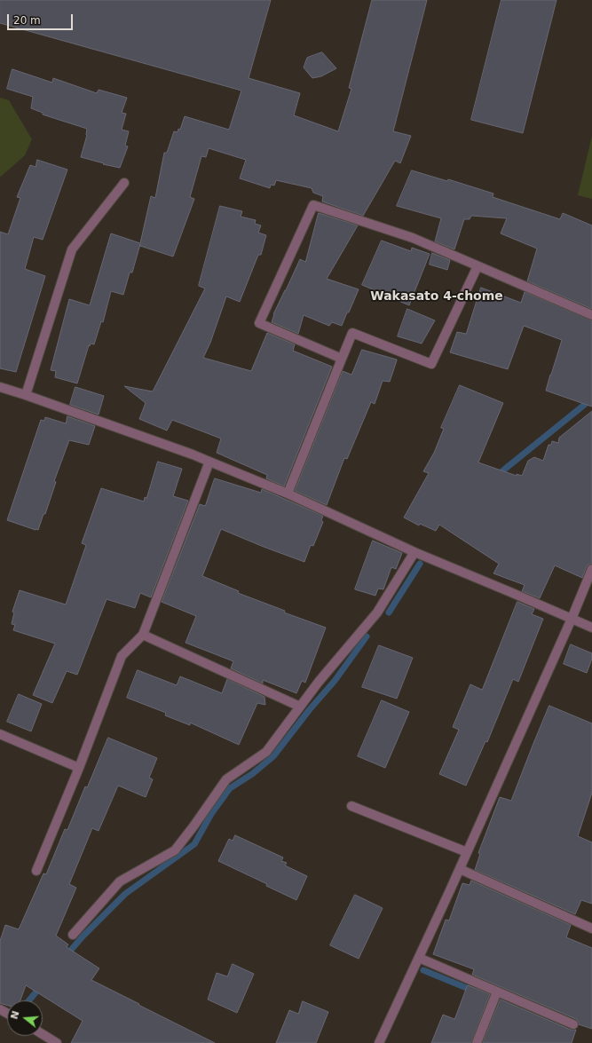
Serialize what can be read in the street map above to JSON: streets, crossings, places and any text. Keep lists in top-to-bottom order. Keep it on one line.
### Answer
{"districts":["Wakasato 4-chome"],"scale_bar":"20 m","north":"left"}
